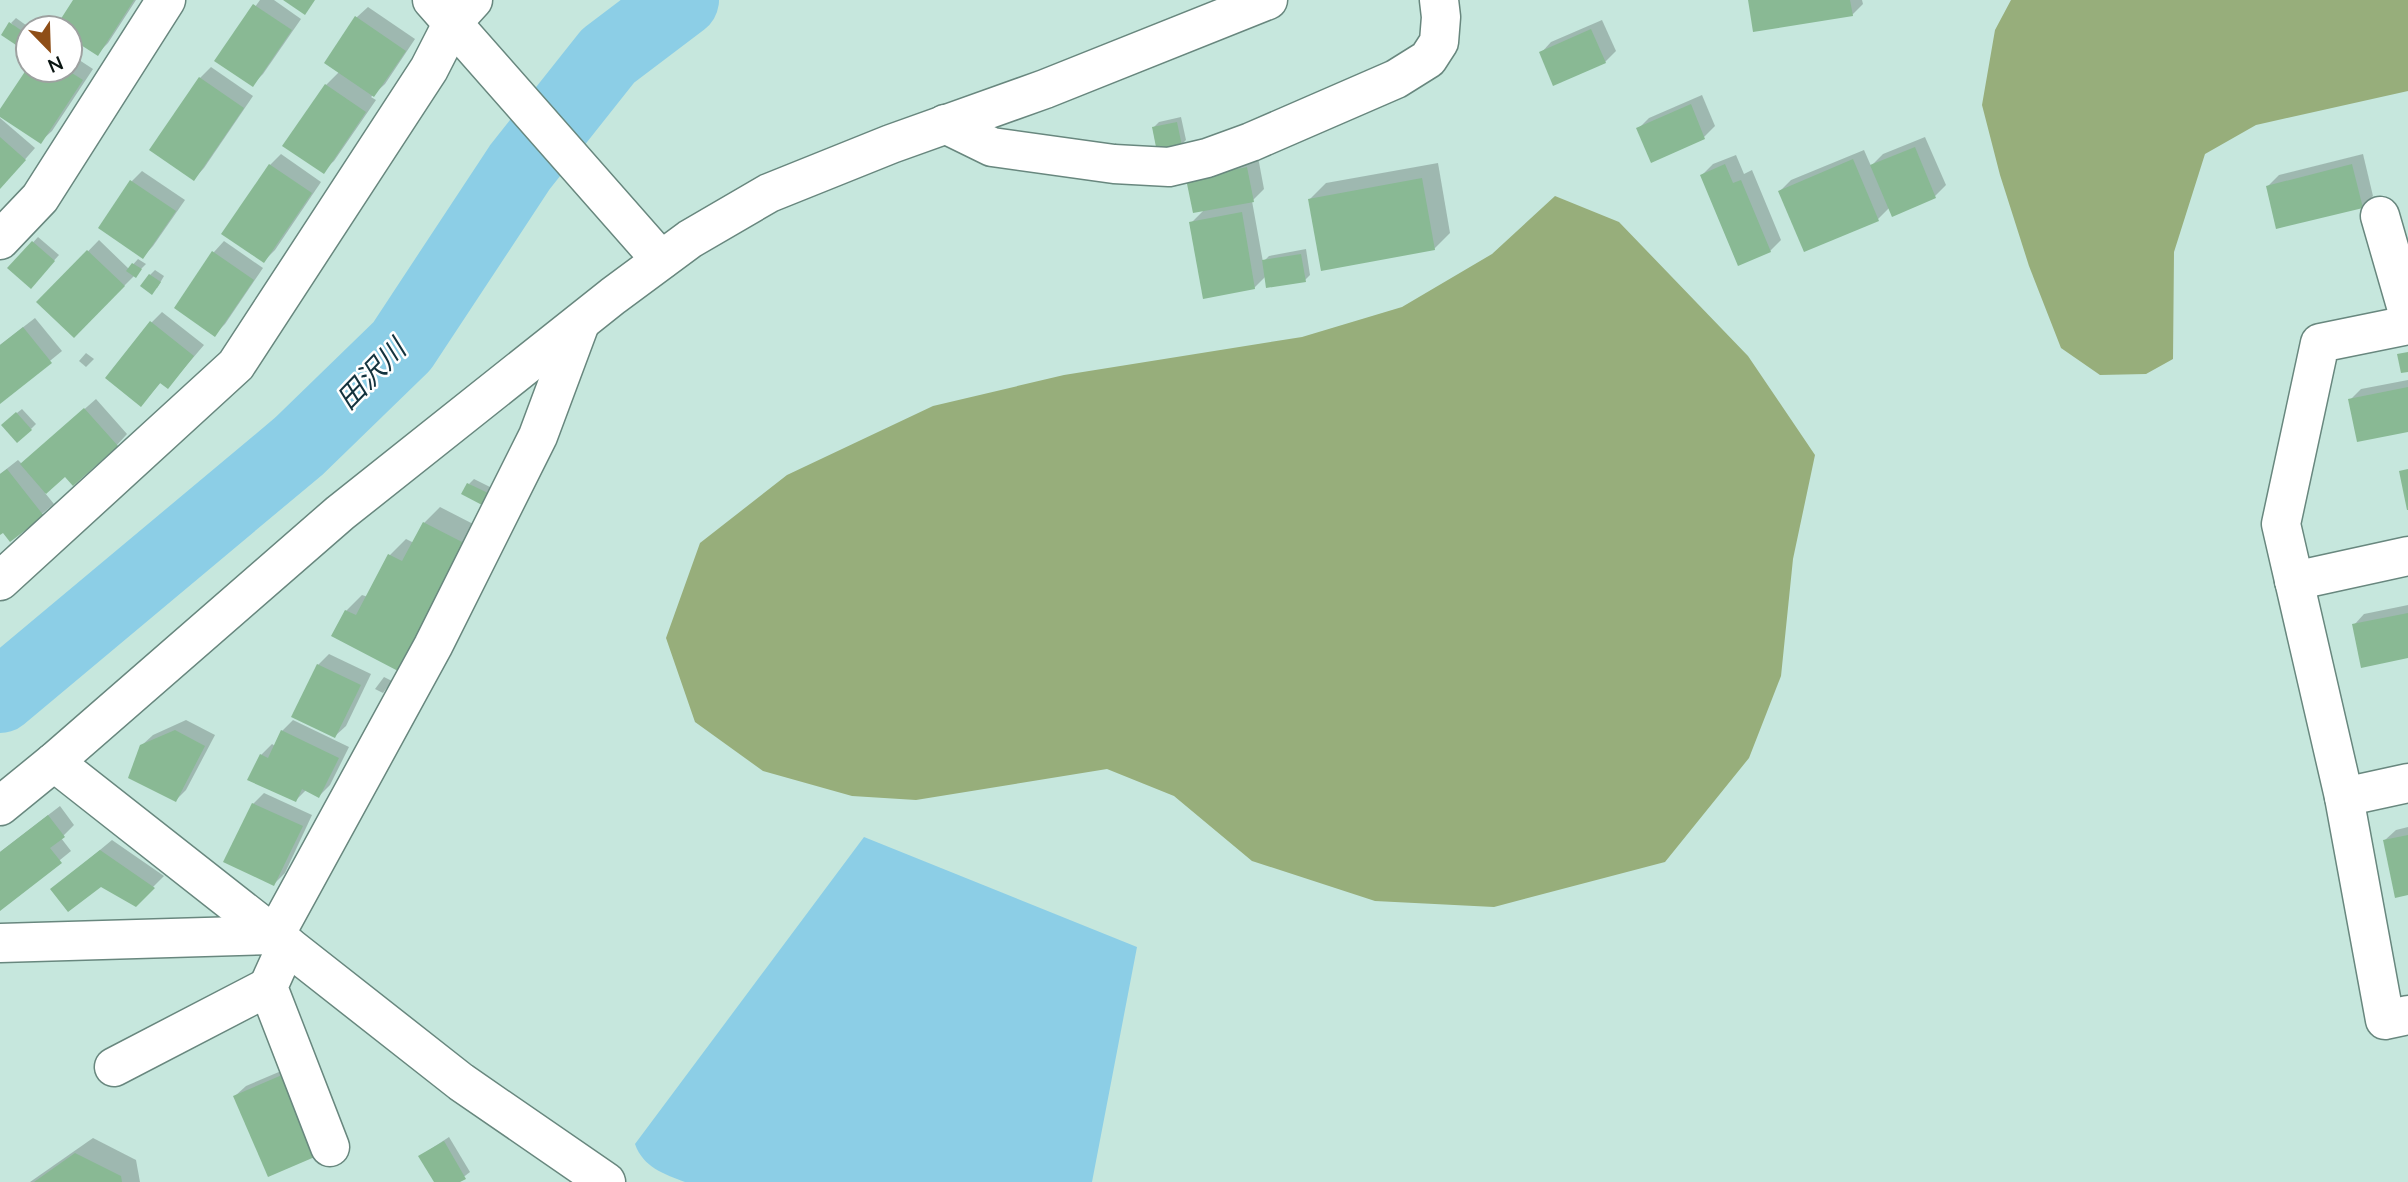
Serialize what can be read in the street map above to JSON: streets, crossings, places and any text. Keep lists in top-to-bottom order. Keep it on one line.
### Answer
{"water":["田沢川"],"north":"bottom right"}
